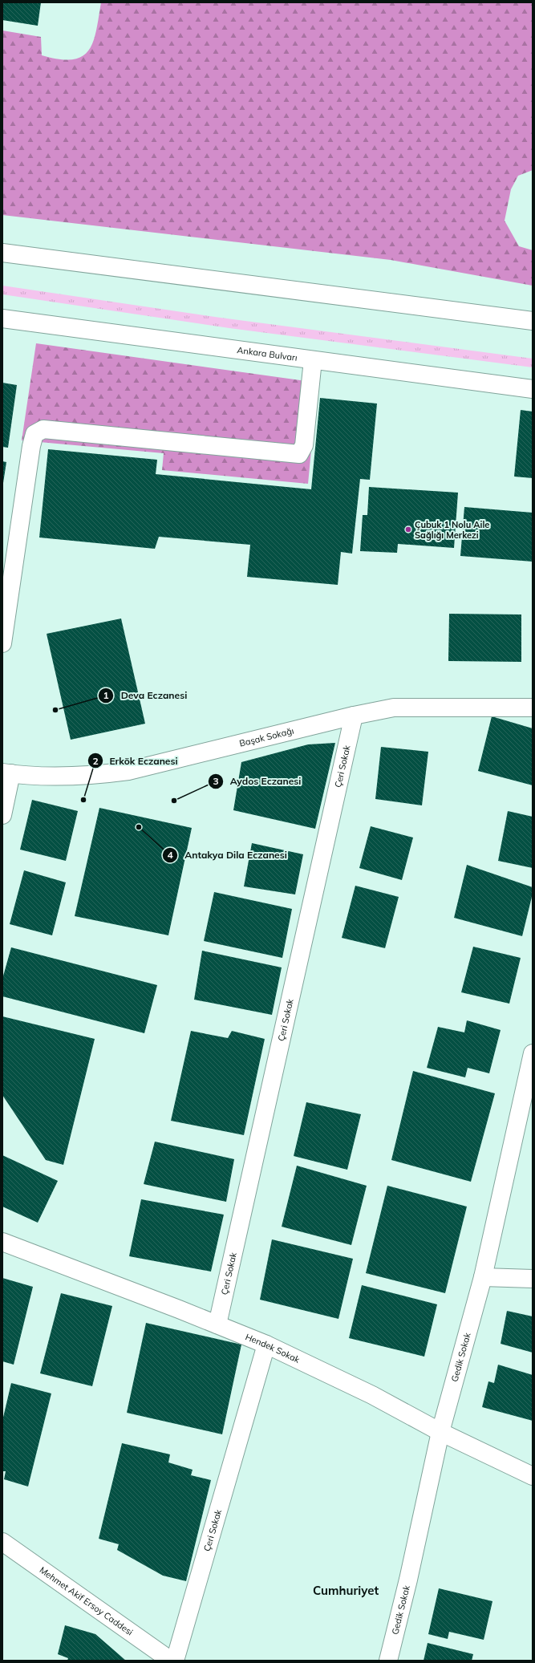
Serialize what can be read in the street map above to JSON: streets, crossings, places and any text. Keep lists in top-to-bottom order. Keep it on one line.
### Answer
{"streets":{"street":["Ankara Bulvarı","Başak Sokağı","Çeri Sokak","Hendek Sokak","Gedik Sokak","Mehmet Akif Ersoy Caddesi"]},"crossings":[["Başak Sokağı","Çeri Sokak"],["Çeri Sokak","Hendek Sokak"],["Hendek Sokak","Gedik Sokak"]],"districts":["Cumhuriyet"],"places":["Çubuk 1 Nolu Aile Sağlığı Merkezi","Deva Eczanesi","Erkök Eczanesi","Aydos Eczanesi","Antakya Dila Eczanesi"]}
